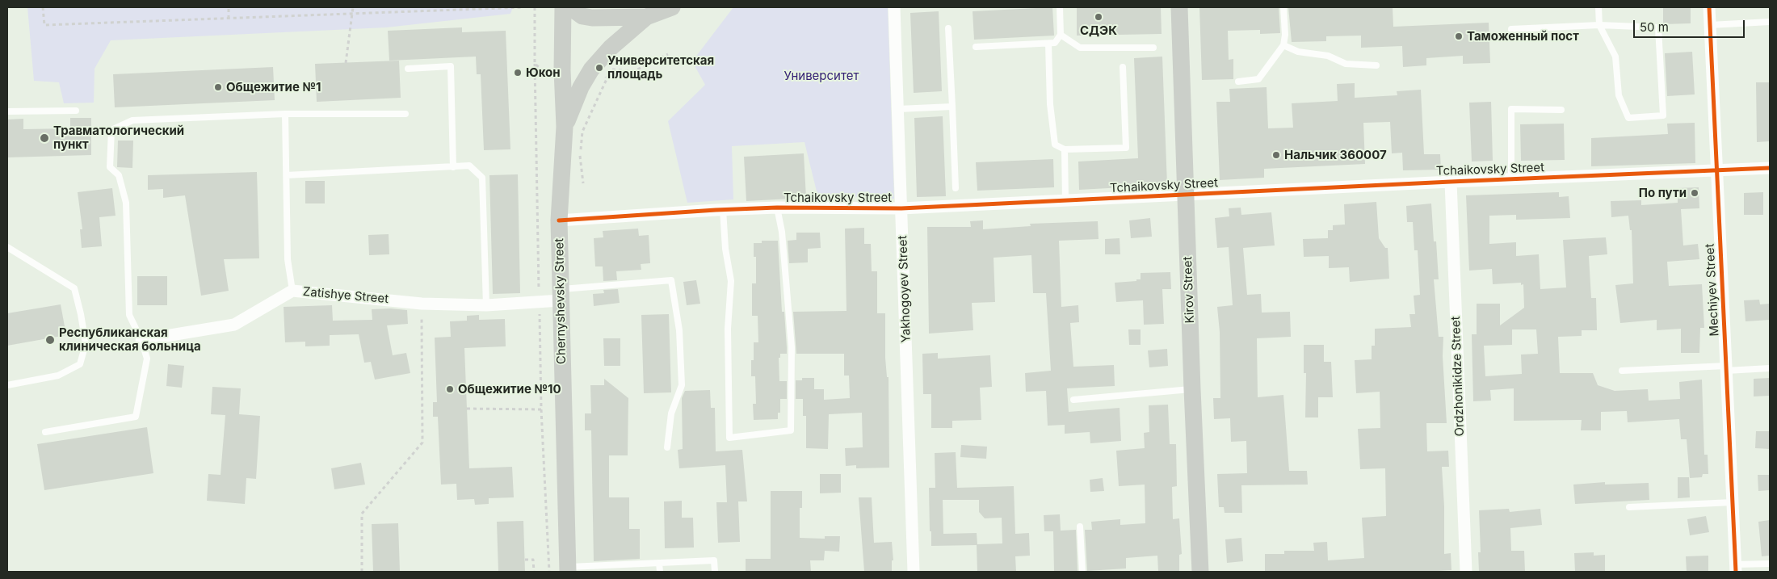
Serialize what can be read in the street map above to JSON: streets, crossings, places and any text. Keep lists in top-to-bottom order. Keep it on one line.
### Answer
{"streets":{"street":["Tchaikovsky Street","Yakhogoyev Street","Kirov Street","Mechiyev Street","Zatishye Street","Chernyshevsky Street","Ordzhonikidze Street"]},"crossings":[["Tchaikovsky Street","Yakhogoyev Street"],["Tchaikovsky Street","Kirov Street"],["Tchaikovsky Street","Mechiyev Street"],["Tchaikovsky Street","Chernyshevsky Street"],["Tchaikovsky Street","Ordzhonikidze Street"],["Zatishye Street","Chernyshevsky Street"]],"parks":["Университет"],"places":["СДЭК","Таможенный пост","Университетская площадь","Юкон","Общежитие №1","Травматологический пункт","Нальчик 360007","По пути","Республиканская клиническая больница","Общежитие №10"],"scale_bar":"50 m"}
